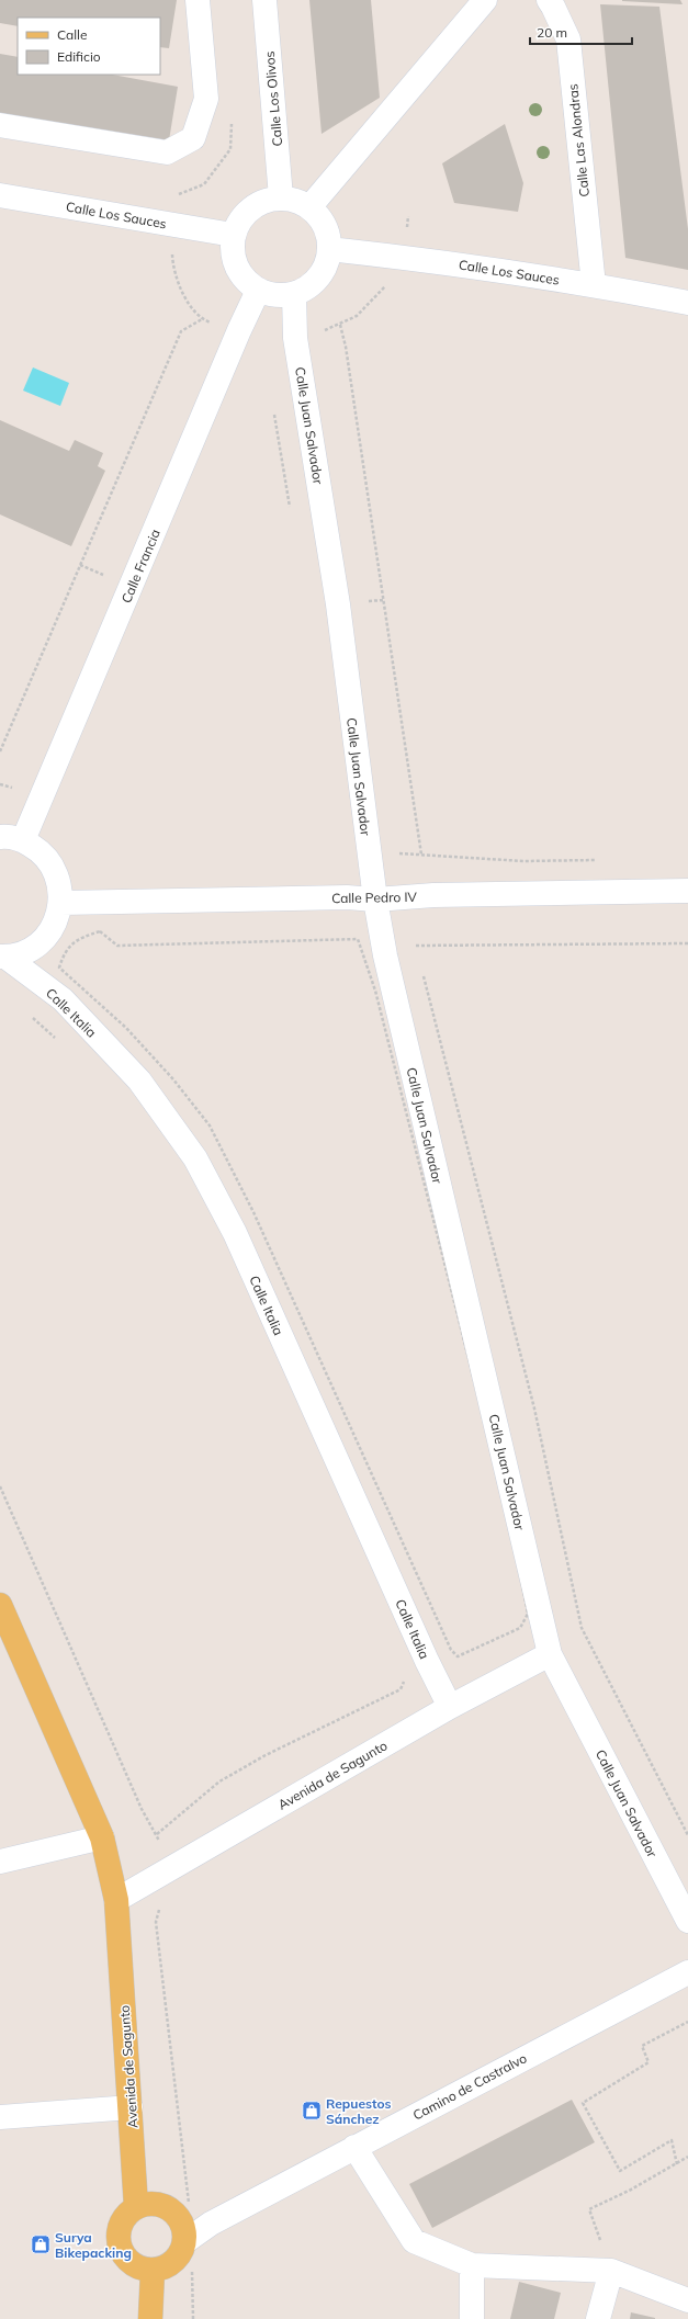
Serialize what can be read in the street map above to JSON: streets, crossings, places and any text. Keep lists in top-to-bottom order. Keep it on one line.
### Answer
{"streets":{"main road":["Avenida de Sagunto"],"street":["Calle Los Olivos","Calle Las Alondras","Calle Los Sauces","Calle Juan Salvador","Calle Francia","Calle Pedro IV","Calle Italia","Camino de Castralvo"]},"crossings":[["Calle Los Olivos","Calle Los Sauces"],["Calle Los Olivos","Calle Juan Salvador"],["Calle Los Olivos","Calle Francia"],["Calle Las Alondras","Calle Los Sauces"],["Calle Los Sauces","Calle Juan Salvador"],["Calle Los Sauces","Calle Francia"],["Calle Juan Salvador","Calle Francia"],["Calle Juan Salvador","Calle Pedro IV"],["Calle Juan Salvador","Avenida de Sagunto"],["Calle Italia","Avenida de Sagunto"],["Avenida de Sagunto","Camino de Castralvo"]],"places":{"shop":["Repuestos Sánchez","Surya Bikepacking"]},"legend":["Calle","Edificio"],"scale_bar":"20 m"}
